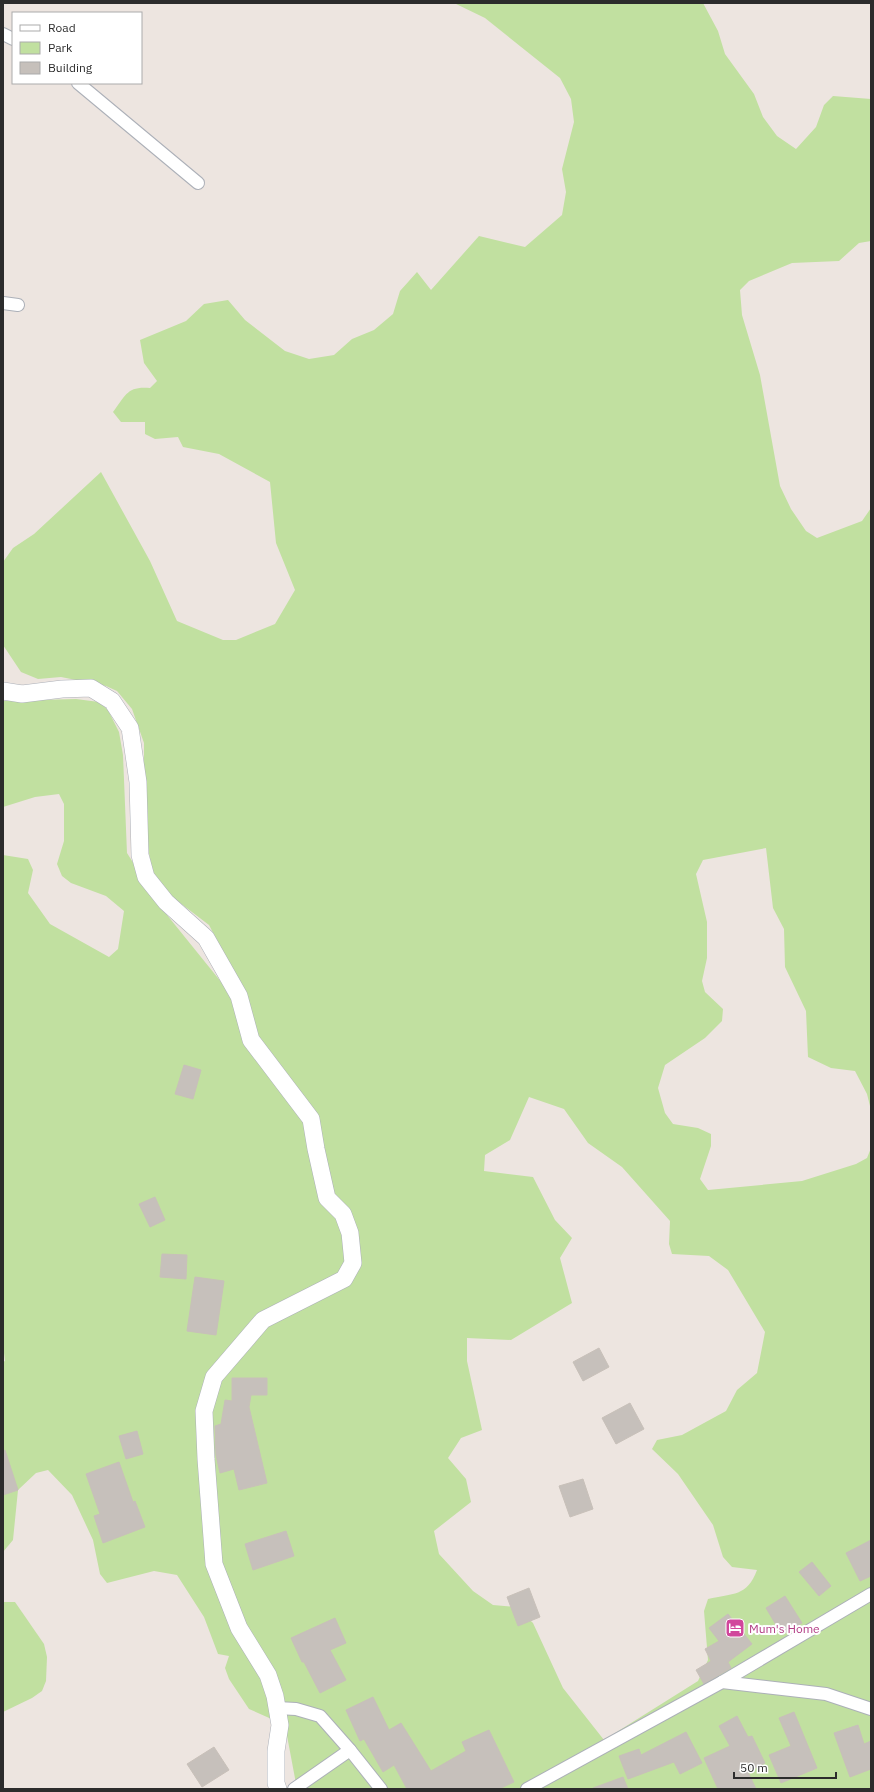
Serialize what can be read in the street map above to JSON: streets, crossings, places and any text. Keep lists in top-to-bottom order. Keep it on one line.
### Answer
{"places":{"hotel":["Mum's Home"]},"legend":["Road","Park","Building"],"scale_bar":"50 m"}
